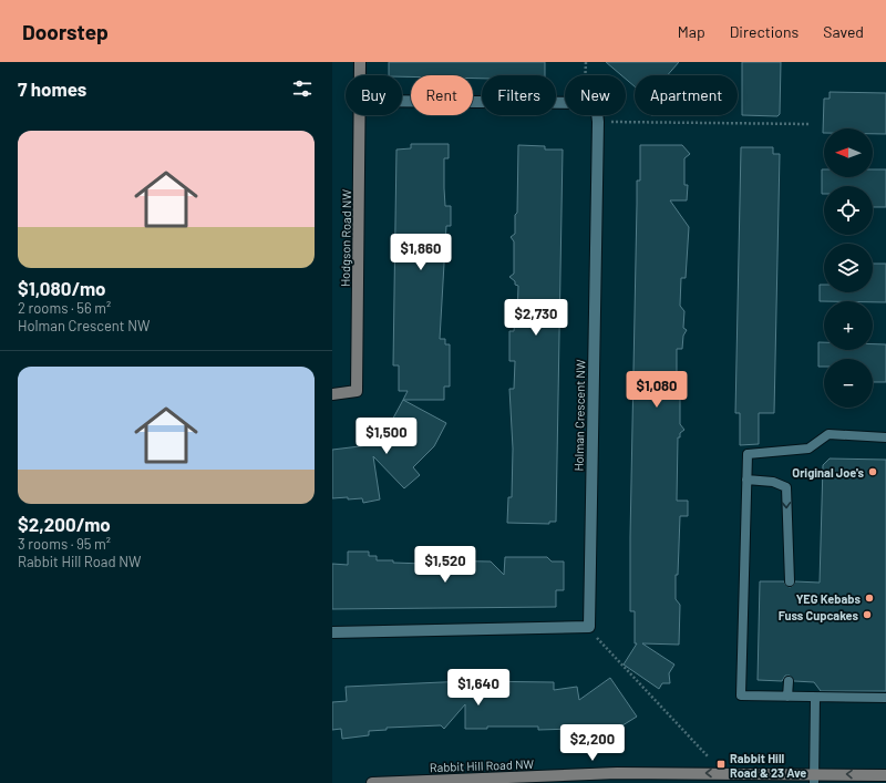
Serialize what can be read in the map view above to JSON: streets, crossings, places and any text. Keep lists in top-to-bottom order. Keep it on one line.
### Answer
{"streets":{"main road":["Hodgson Road NW","Rabbit Hill Road NW"],"street":["Holman Crescent NW"]},"one_way":["Rabbit Hill Road NW"],"places":{"other":["Original Joe's","YEG Kebabs","Fuss Cupcakes"],"transit":["Rabbit Hill Road & 23 Ave"]},"north":"left","page":{"header":"Doorstep","nav":["Map","Directions","Saved"],"heading":"7 homes","chip":["Buy","Rent","Filters","New","Apartment"],"list":[{"name":"$1,080/mo","note":"2 rooms · 56 m² · Holman Crescent NW"},{"name":"$2,200/mo","note":"3 rooms · 95 m² · Rabbit Hill Road NW"}],"map_buttons":["+","−"],"price":["$1,860","$2,730","$1,080","$1,500","$1,520","$1,640","$2,200"]}}
